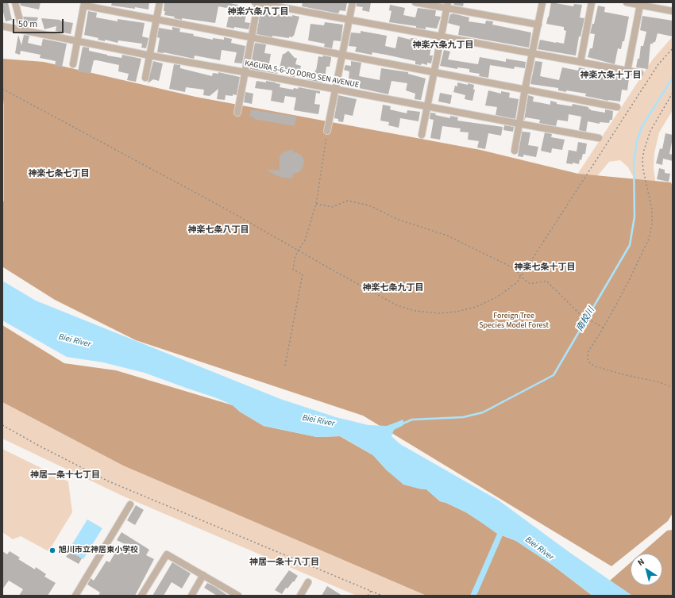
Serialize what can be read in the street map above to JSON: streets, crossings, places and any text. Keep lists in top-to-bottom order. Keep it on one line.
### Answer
{"streets":{"street":["KAGURA 5-6-JO DORO SEN AVENUE"]},"districts":["神楽六条八丁目","神楽六条九丁目","神楽六条十丁目","神楽七条七丁目","神楽七条八丁目","神楽七条十丁目","神楽七条九丁目","神居一条十七丁目","神居一条十八丁目"],"water":["南校川","Biei River"],"parks":["Foreign Tree Species Model Forest"],"places":["旭川市立神居東小学校"],"scale_bar":"50 m","north":"top left"}
